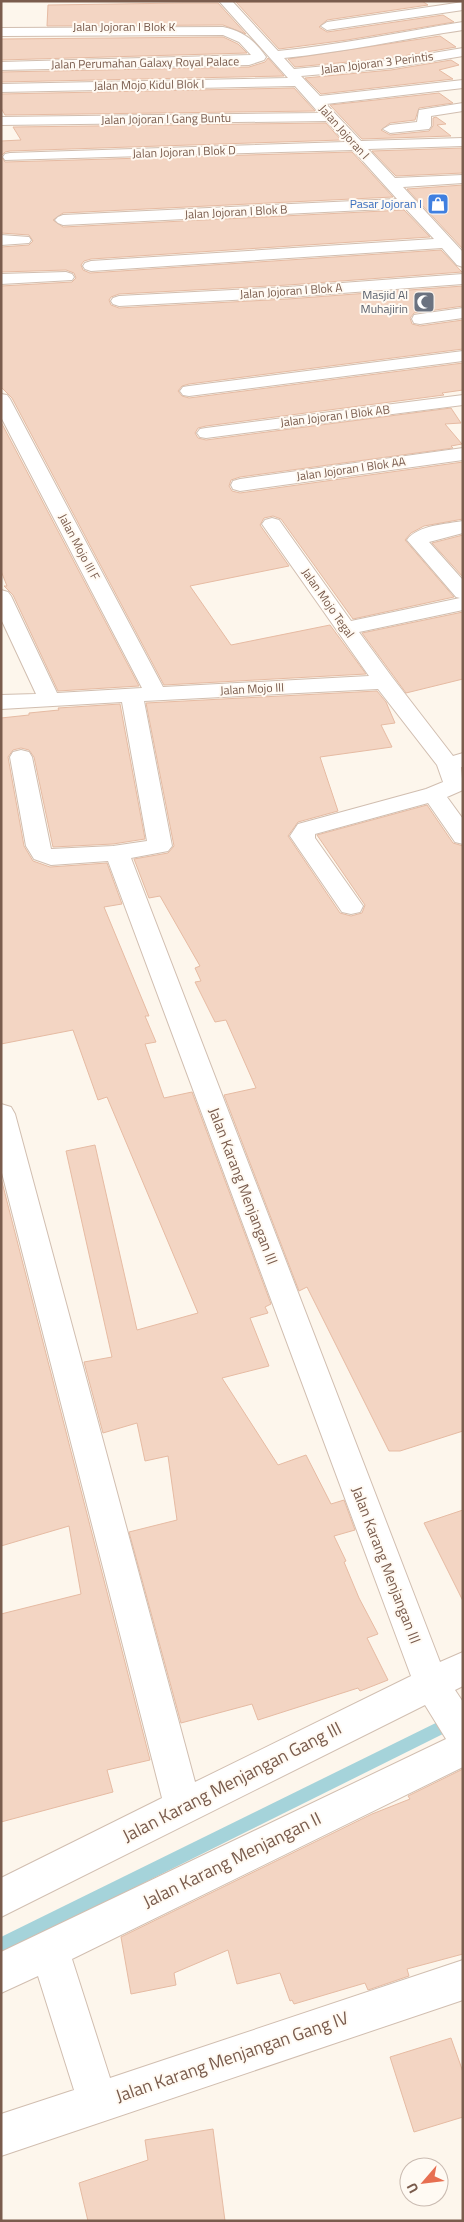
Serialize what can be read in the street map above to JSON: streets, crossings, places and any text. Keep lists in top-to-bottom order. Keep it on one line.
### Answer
{"streets":{"street":["Jalan Jojoran I Blok K","Jalan Perumahan Galaxy Royal Palace","Jalan Jojoran 3 Perintis","Jalan Mojo Kidul Blok I","Jalan Jojoran I Gang Buntu","Jalan Jojoran I","Jalan Jojoran I Blok D","Jalan Jojoran I Blok B","Jalan Jojoran I Blok A","Jalan Jojoran I Blok AB","Jalan Jojoran I Blok AA","Jalan Mojo III F","Jalan Mojo Tegal","Jalan Mojo III","Jalan Karang Menjangan III","Jalan Karang Menjangan Gang III","Jalan Karang Menjangan II","Jalan Karang Menjangan Gang IV"]},"crossings":[["Jalan Jojoran I Blok K","Jalan Jojoran I"],["Jalan Jojoran 3 Perintis","Jalan Mojo Kidul Blok I"],["Jalan Jojoran 3 Perintis","Jalan Jojoran I"],["Jalan Mojo Kidul Blok I","Jalan Jojoran I"],["Jalan Jojoran I Gang Buntu","Jalan Jojoran I"],["Jalan Jojoran I","Jalan Jojoran I Blok D"],["Jalan Jojoran I","Jalan Jojoran I Blok B"],["Jalan Mojo III F","Jalan Mojo III"],["Jalan Mojo Tegal","Jalan Mojo III"],["Jalan Karang Menjangan III","Jalan Karang Menjangan Gang III"]],"places":{"shop":["Pasar Jojoran I"],"mosque":["Masjid Al Muhajirin"]},"north":"bottom left"}
